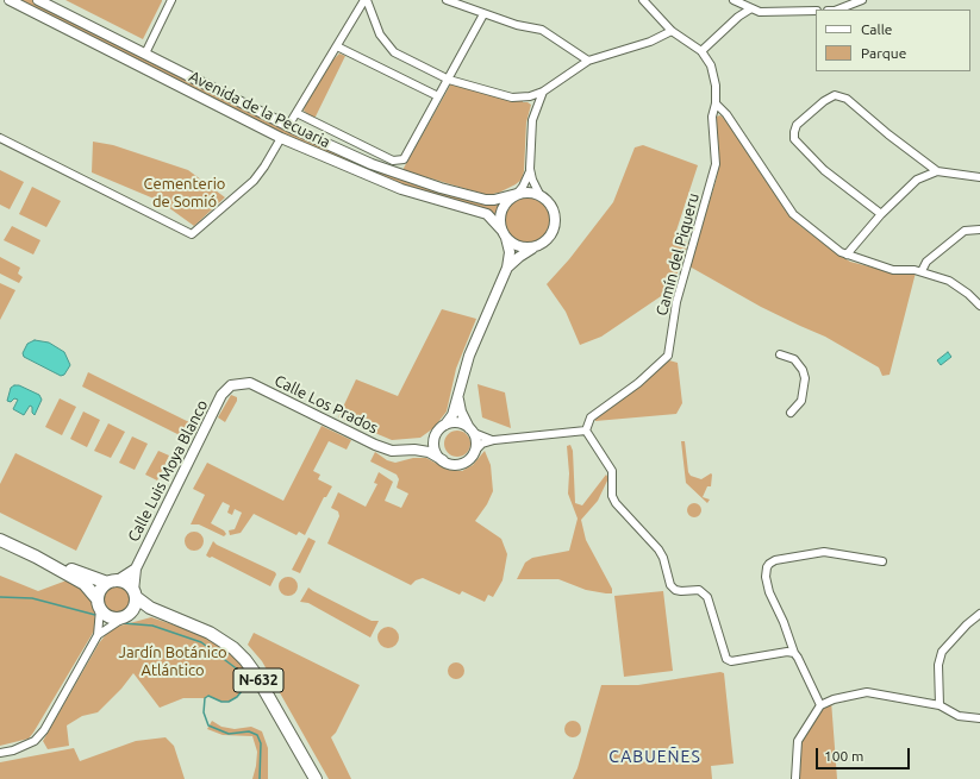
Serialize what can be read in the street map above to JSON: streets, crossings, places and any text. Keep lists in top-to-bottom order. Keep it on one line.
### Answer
{"streets":{"highway":["N-632"],"street":["Avenida de la Pecuaria","Camín del Piqueru","Calle Los Prados","Calle Luis Moya Blanco"]},"crossings":[["Calle Los Prados","Calle Luis Moya Blanco"],["Calle Luis Moya Blanco","N-632"]],"districts":["CABUEÑES"],"parks":["Cementerio de Somió","Jardín Botánico Atlántico"],"legend":["Calle","Parque"],"scale_bar":"100 m"}
